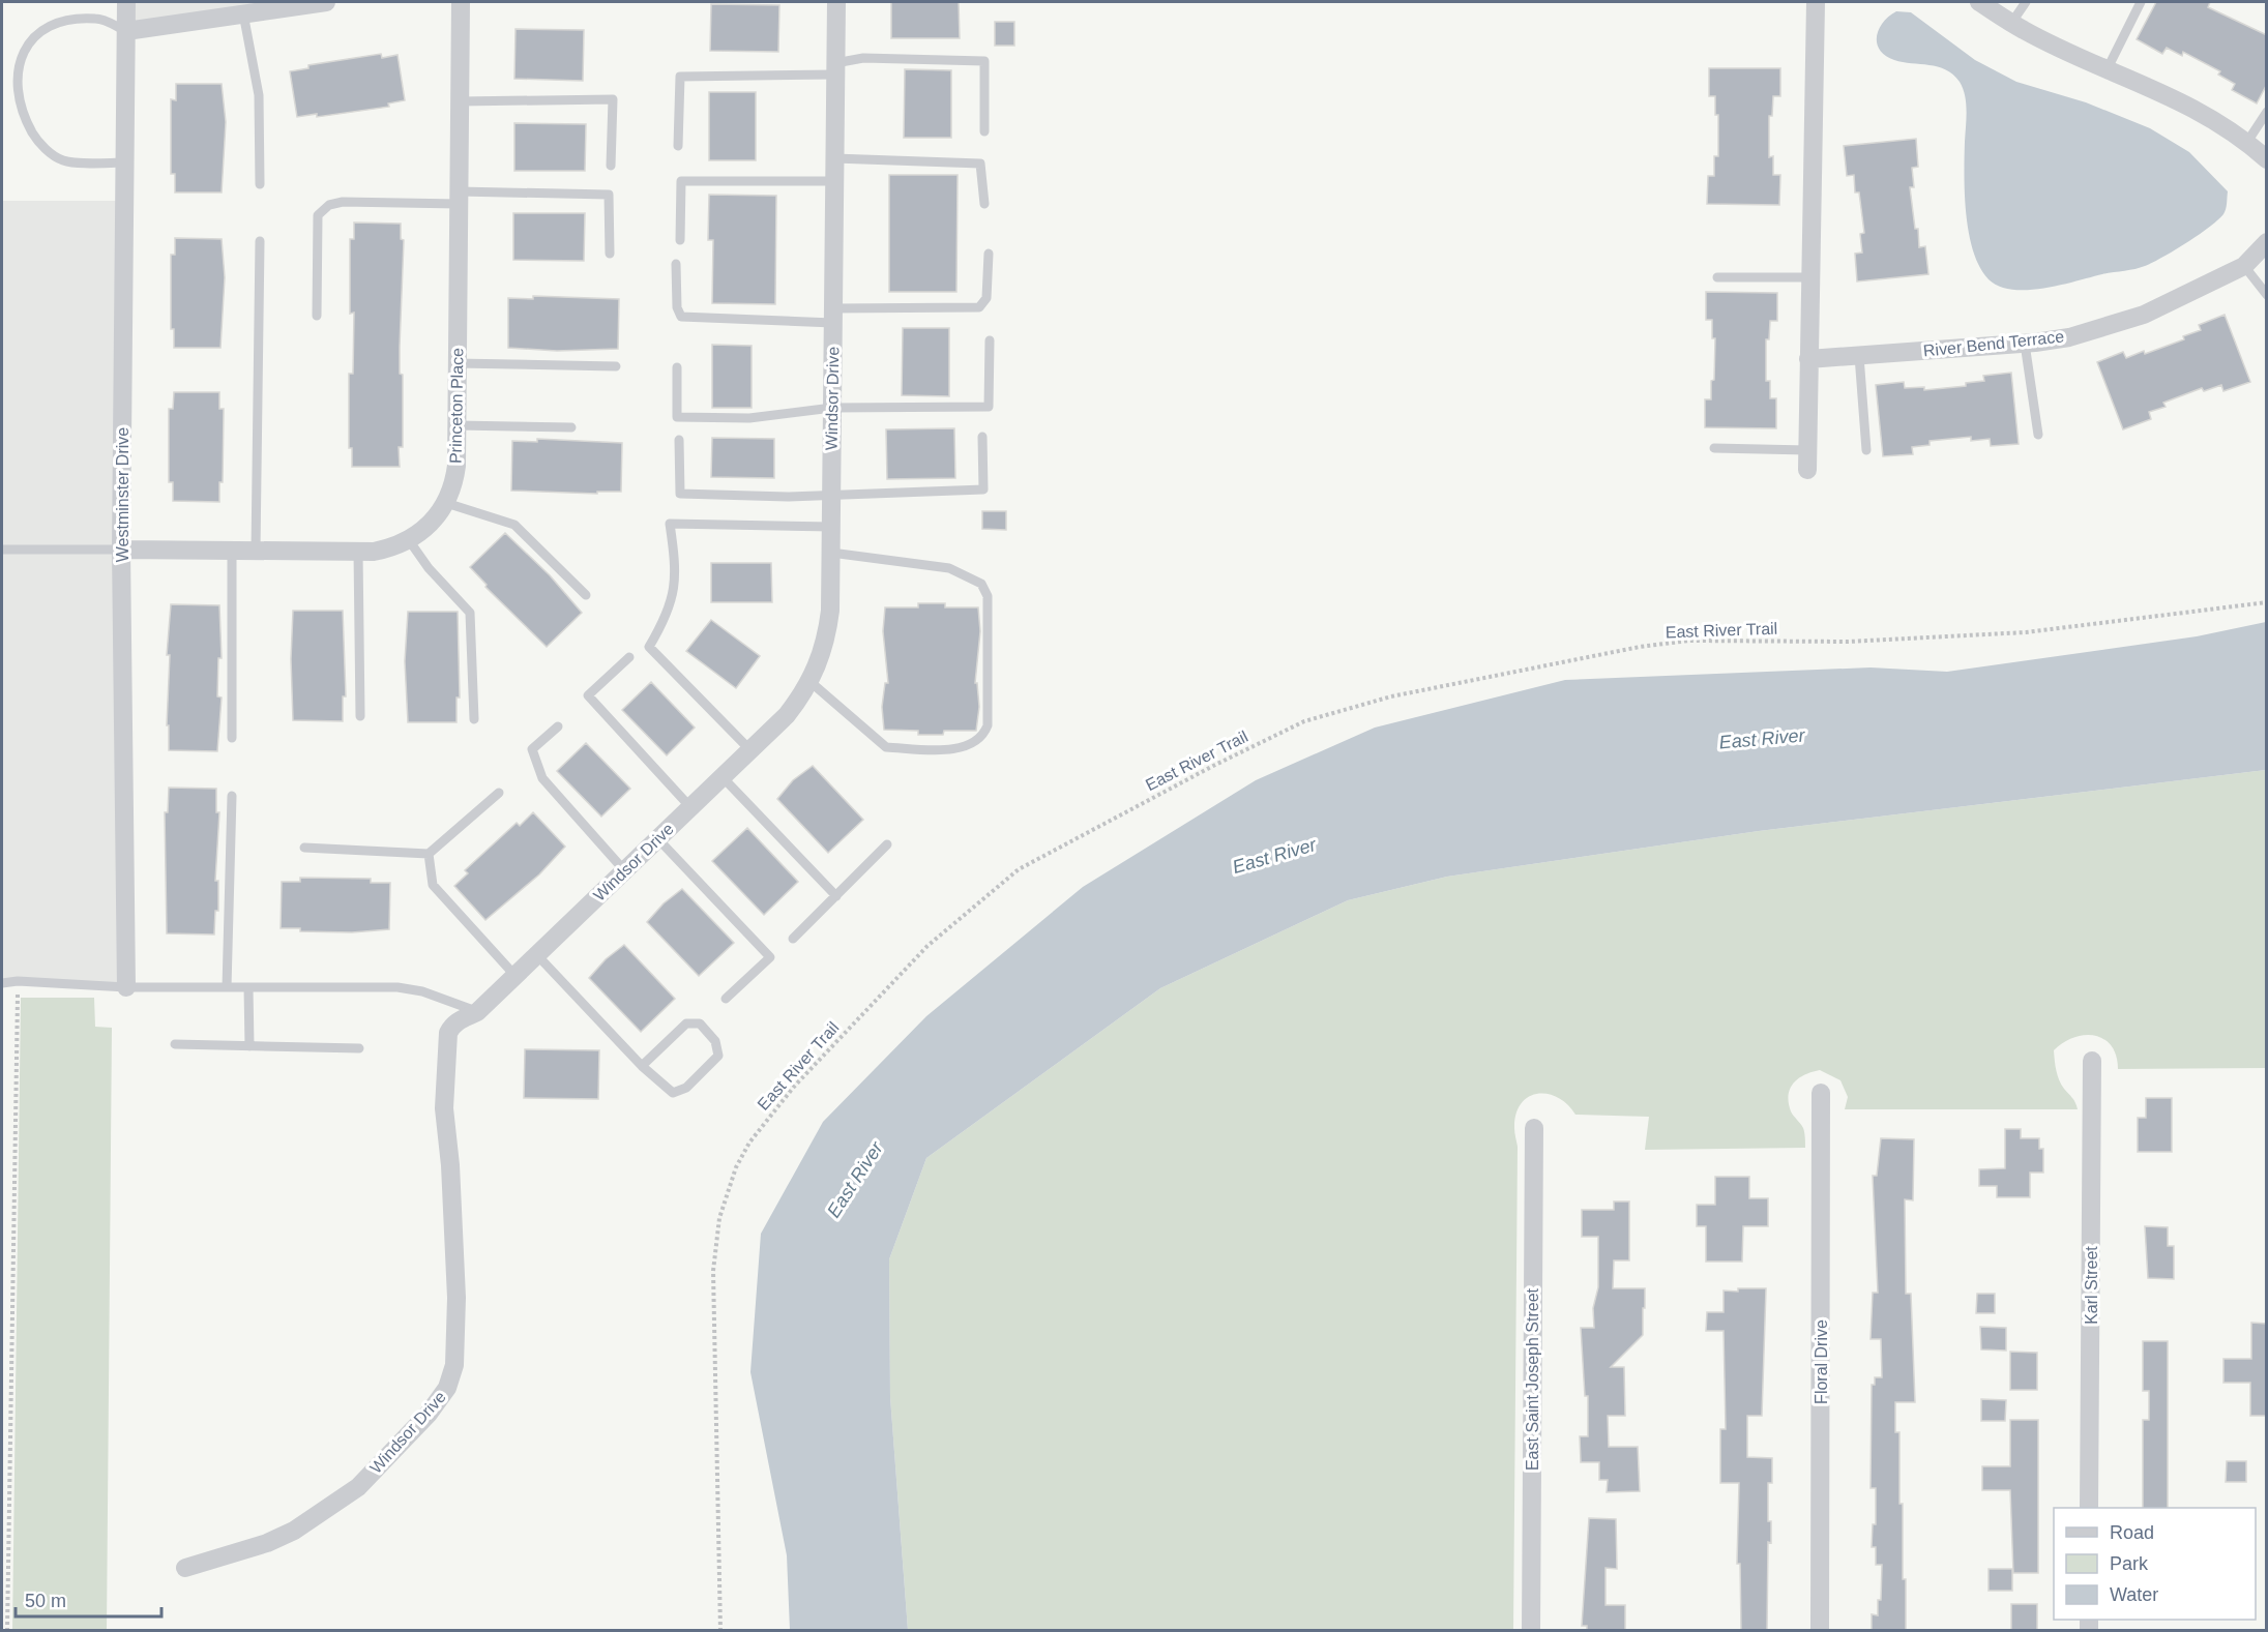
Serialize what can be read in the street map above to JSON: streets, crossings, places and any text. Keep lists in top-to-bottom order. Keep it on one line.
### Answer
{"streets":{"street":["River Bend Terrace","Windsor Drive","Princeton Place","Westminster Drive","Karl Street","Floral Drive","East Saint Joseph Street"],"path":["East River Trail"]},"crossings":[["Princeton Place","Westminster Drive"]],"water":["East River"],"legend":["Road","Park","Water"],"scale_bar":"50 m"}
